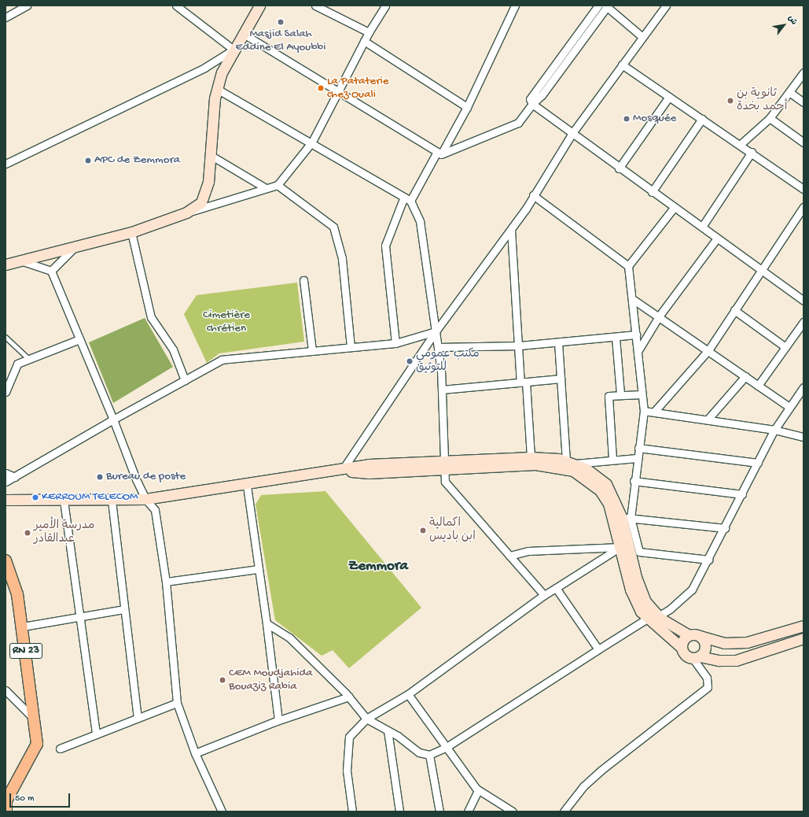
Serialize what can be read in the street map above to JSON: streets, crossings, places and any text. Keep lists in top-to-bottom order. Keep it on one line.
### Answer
{"streets":{"main road":["RN 23"]},"districts":["Zemmora"],"parks":["Cimetière chrétien"],"places":["Masjid Salah Eddine El Ayoubbi","La Pataterie chez Ouali","ثانوية بن أحمد بخدة","Mosquée","APC de Zemmora","مكتب عمومي للتوثيق","Bureau de poste","KERROUM TELECOM","اكمالية ابن باديس","مدرسة الأمير عبدالقادر","CEM Moudjahida Bouaziz Rabia"],"scale_bar":"50 m","north":"top right"}
